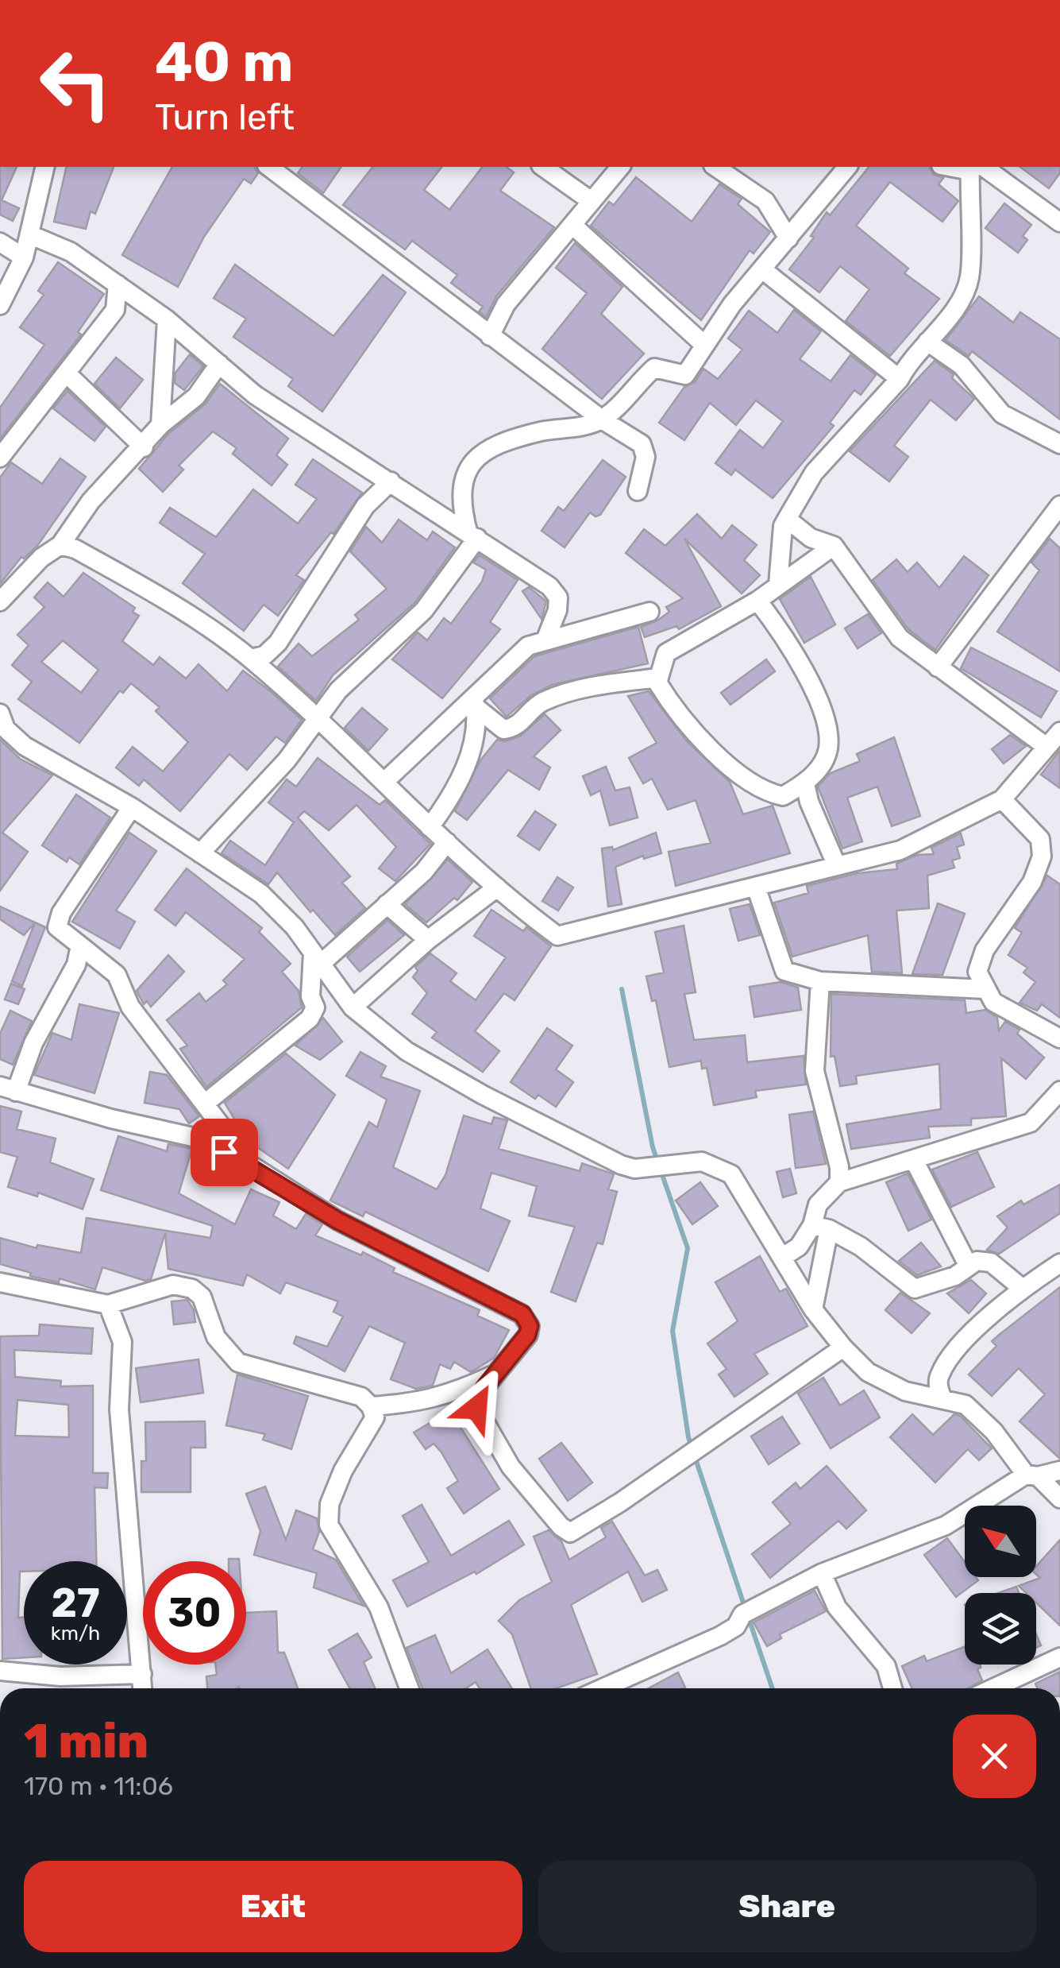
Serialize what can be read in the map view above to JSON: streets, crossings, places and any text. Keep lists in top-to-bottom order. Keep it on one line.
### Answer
{"north":"top left","page":{"turn":["40 m","Turn left"],"speed":"27 km/h","limit":"30","heading":["1 min","170 m · 11:06"],"buttons":["Exit","Share"]}}
